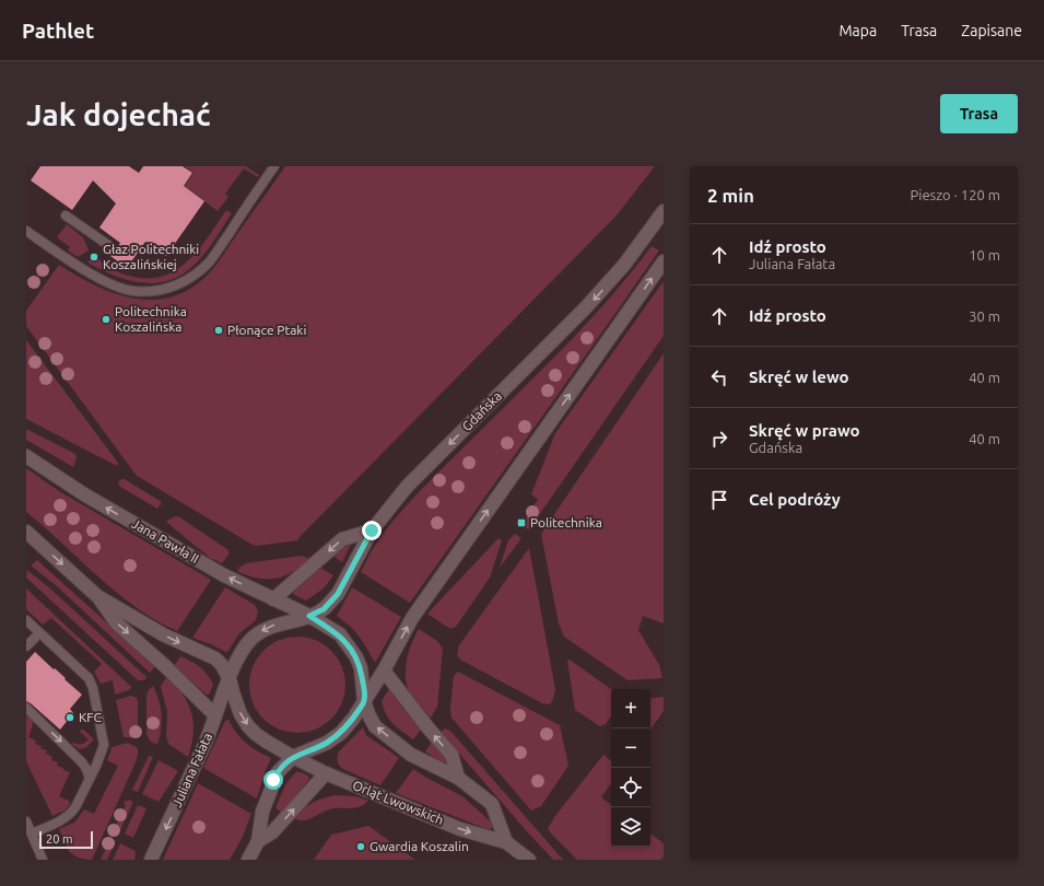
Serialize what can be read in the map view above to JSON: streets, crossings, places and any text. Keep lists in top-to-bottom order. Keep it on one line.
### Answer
{"streets":{"main road":["Gdańska","Jana Pawła II","Juliana Fałata","Orląt Lwowskich"]},"crossings":[["Gdańska","Jana Pawła II"],["Gdańska","Juliana Fałata"],["Gdańska","Orląt Lwowskich"],["Jana Pawła II","Juliana Fałata"],["Jana Pawła II","Orląt Lwowskich"],["Juliana Fałata","Orląt Lwowskich"]],"places":{"other":["Głaz Politechniki Koszalińskiej","Politechnika Koszalińska","Płonące Ptaki","KFC","Gwardia Koszalin"],"transit":["Politechnika"]},"scale_bar":"20 m","page":{"header":"Pathlet","nav":["Mapa","Trasa","Zapisane"],"buttons":"Trasa","title":"Jak dojechać","heading":["2 min","Pieszo · 120 m"],"list":[["Idź prosto","Juliana Fałata","10 m"],["Idź prosto","30 m"],["Skręć w lewo","40 m"],["Skręć w prawo","Gdańska","40 m"],"Cel podróży"],"map_buttons":["+","−"],"scale":"20 m"}}
